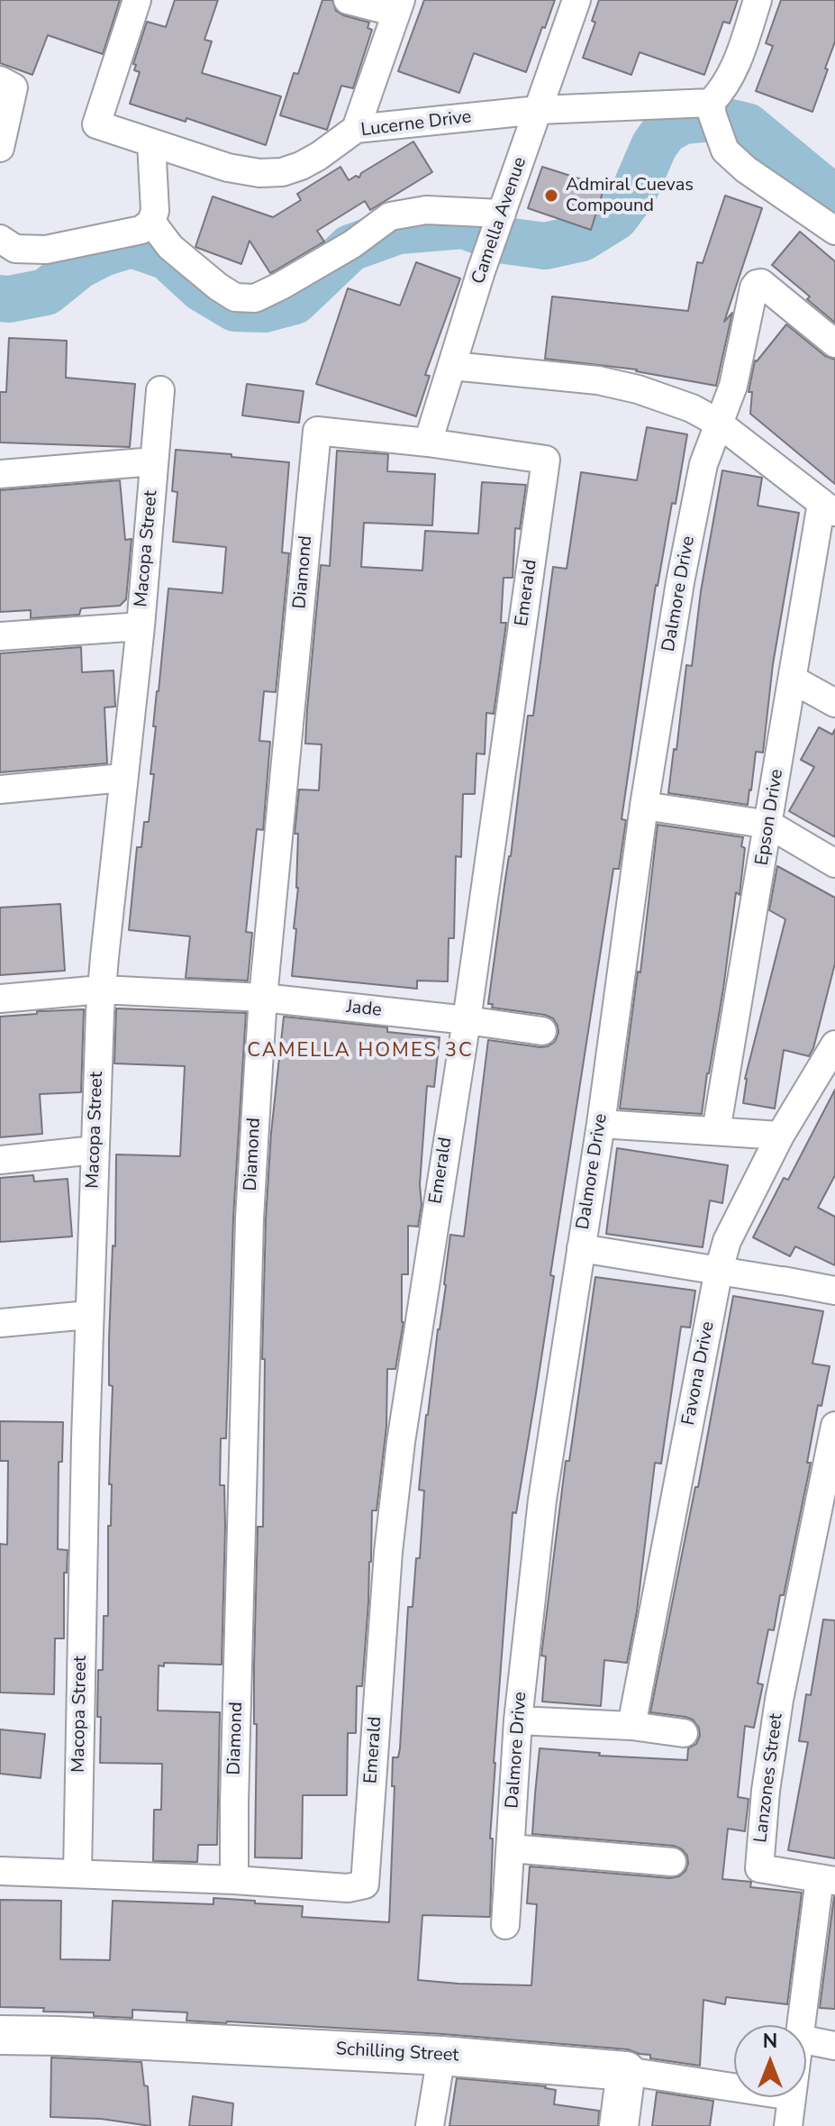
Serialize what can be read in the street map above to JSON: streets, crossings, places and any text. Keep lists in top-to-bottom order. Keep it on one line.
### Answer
{"streets":{"street":["Lucerne Drive","Camella Avenue","Macopa Street","Diamond","Emerald","Dalmore Drive","Epson Drive","Jade","Favona Drive","Lanzones Street","Schilling Street"]},"crossings":[["Lucerne Drive","Camella Avenue"],["Camella Avenue","Diamond"],["Camella Avenue","Emerald"],["Macopa Street","Jade"],["Diamond","Emerald"],["Diamond","Jade"],["Emerald","Jade"]],"districts":["CAMELLA HOMES 3C"],"places":["Admiral Cuevas Compound"],"north":"top"}
